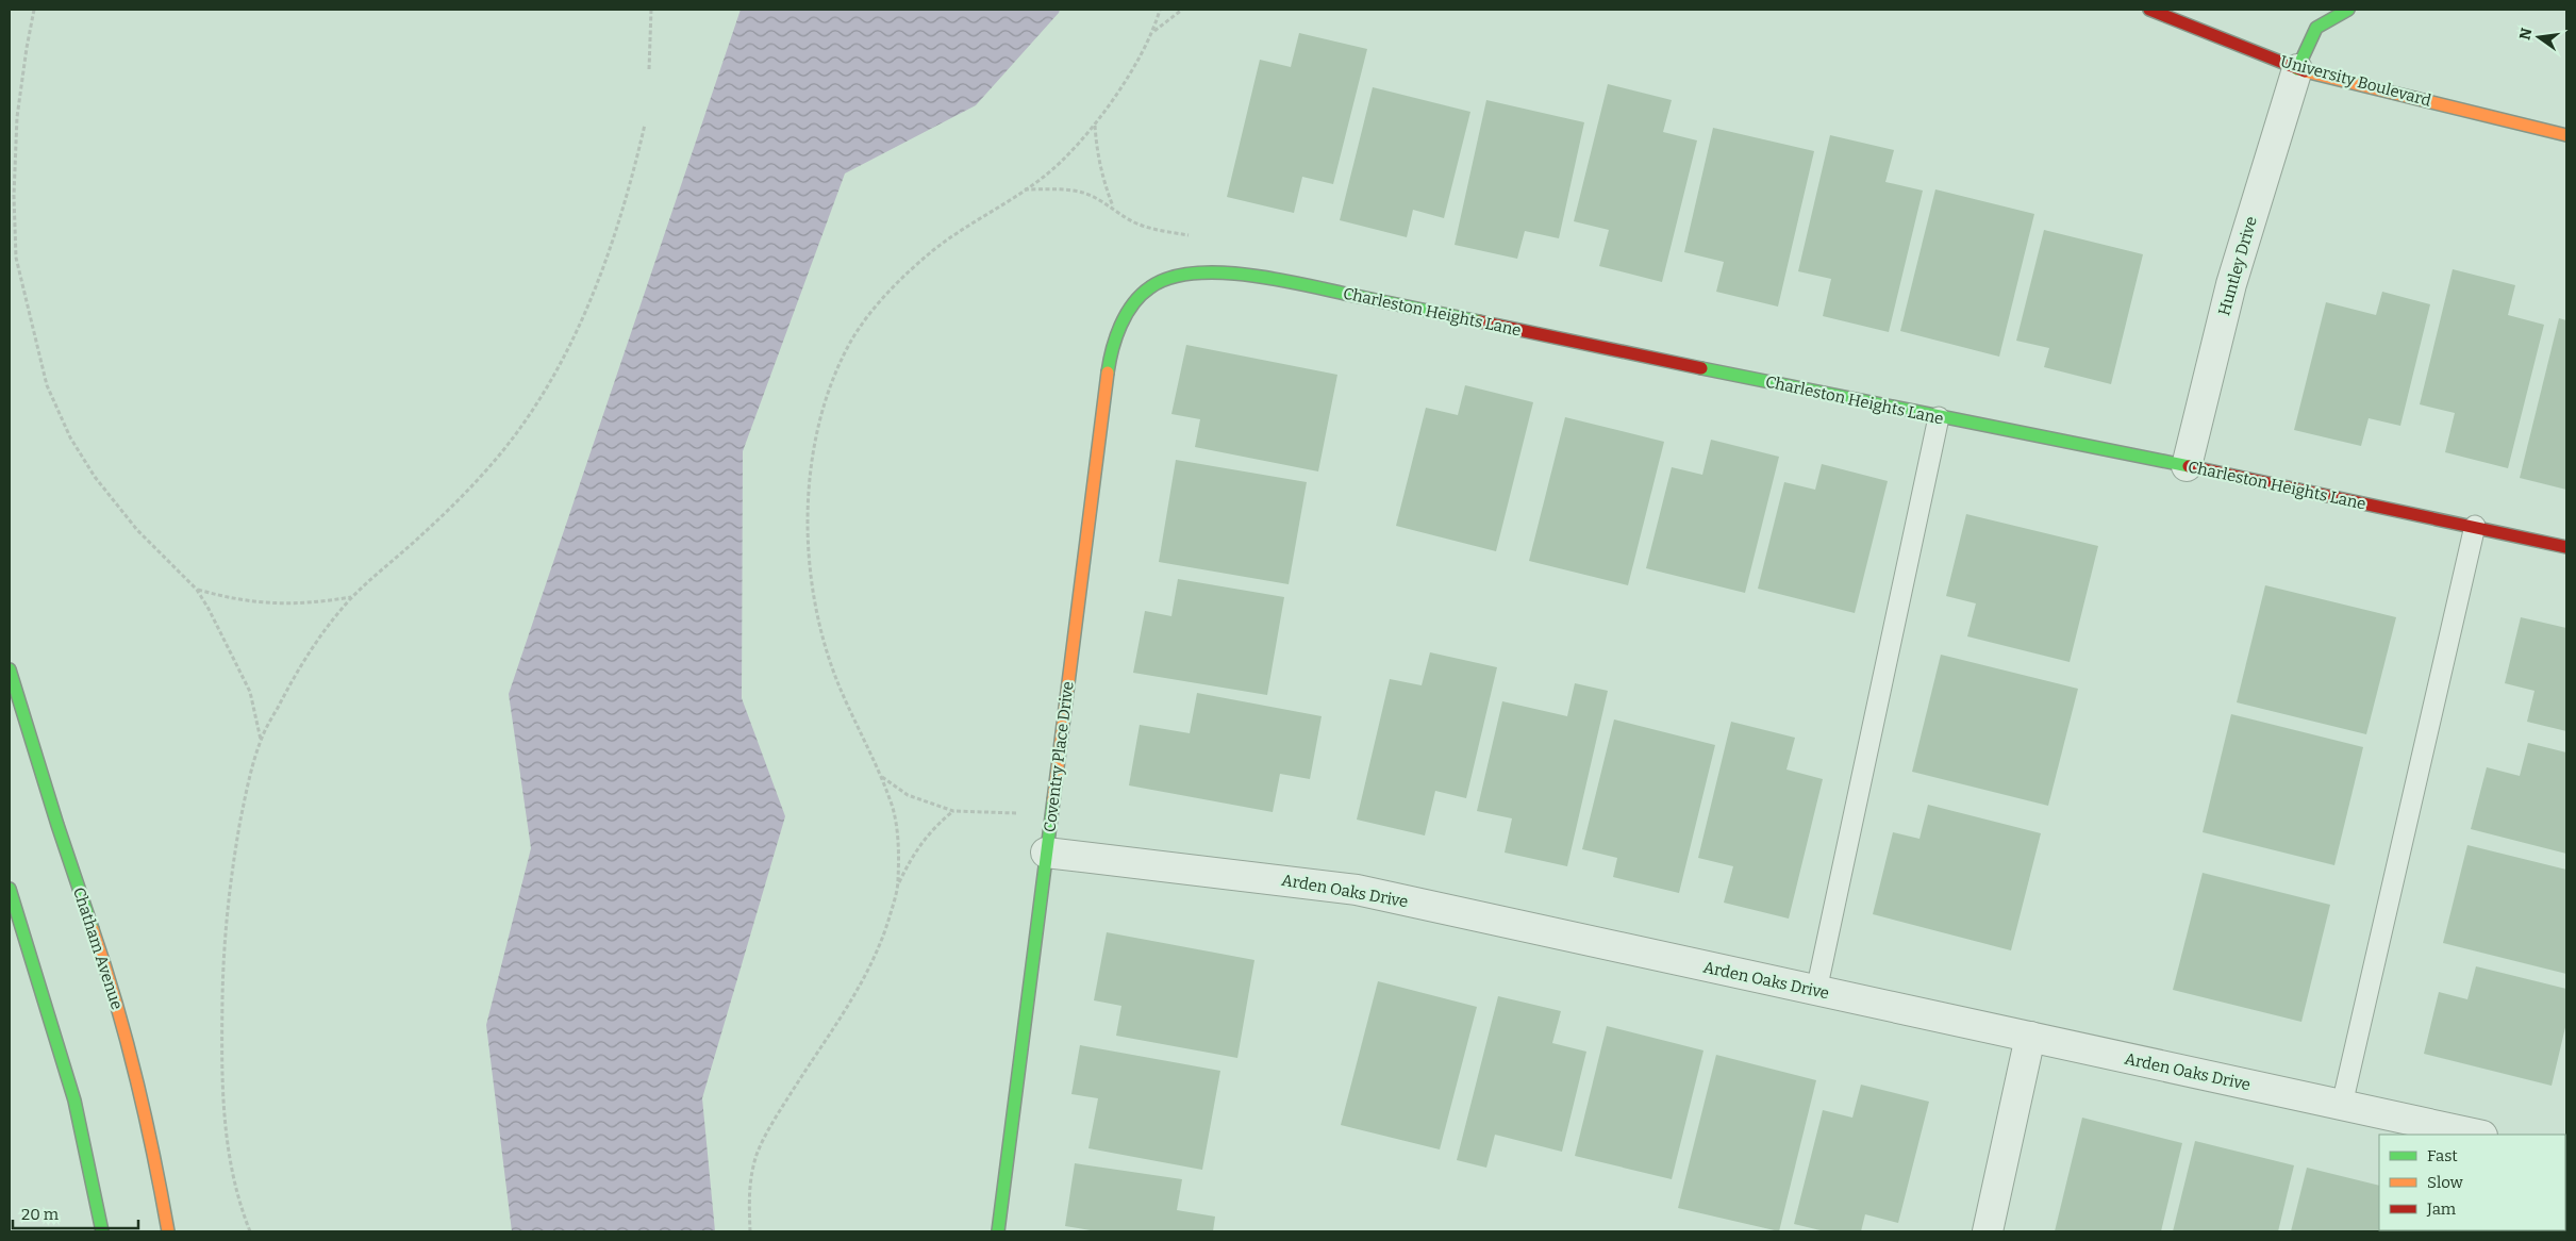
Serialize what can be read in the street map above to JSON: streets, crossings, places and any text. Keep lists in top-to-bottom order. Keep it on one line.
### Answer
{"streets":{"street":["University Boulevard","Huntley Drive","Charleston Heights Lane","Coventry Place Drive","Arden Oaks Drive","Chatham Avenue"]},"crossings":[["University Boulevard","Huntley Drive"],["Huntley Drive","Charleston Heights Lane"],["Charleston Heights Lane","Coventry Place Drive"],["Coventry Place Drive","Arden Oaks Drive"]],"legend":["Fast","Slow","Jam"],"scale_bar":"20 m","north":"left"}
